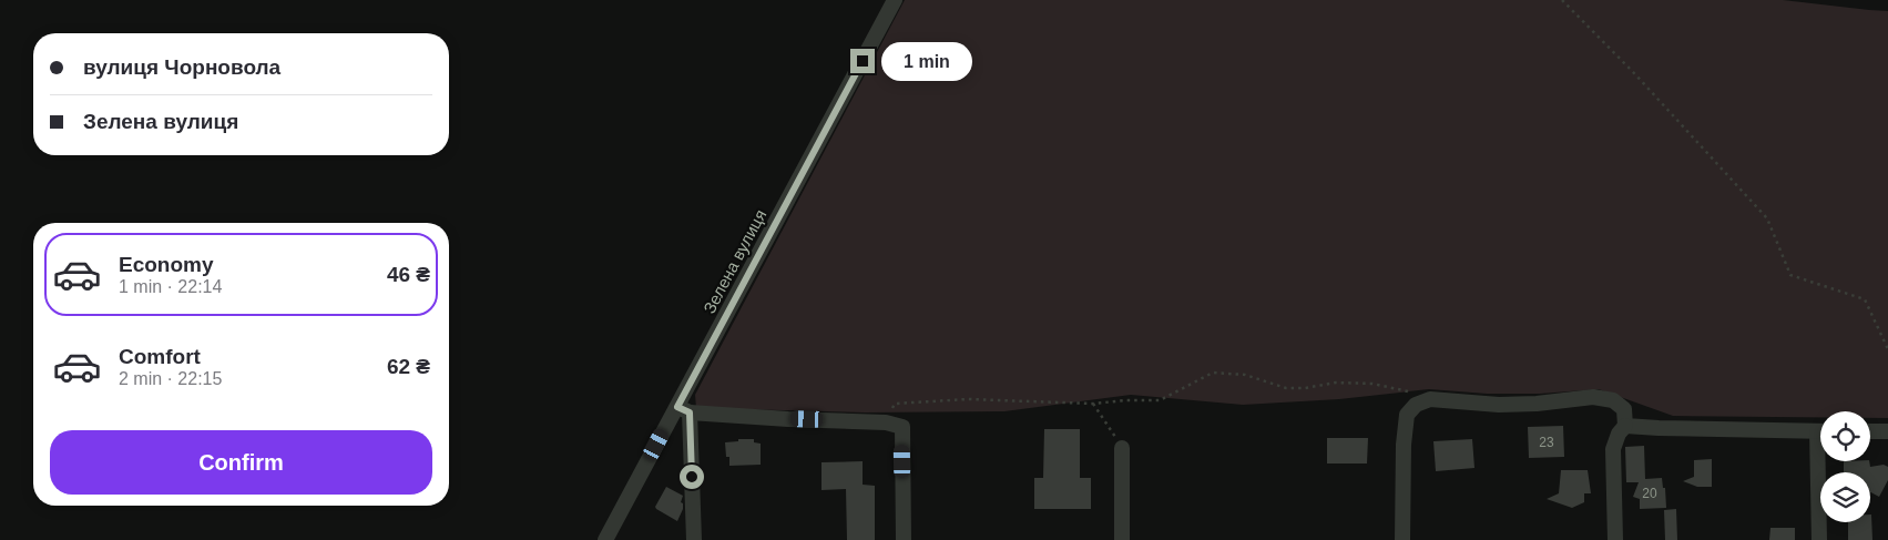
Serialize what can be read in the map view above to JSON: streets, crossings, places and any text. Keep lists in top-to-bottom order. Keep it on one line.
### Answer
{"streets":{"street":["Зелена вулиця"]},"house_numbers":["23","20"],"page":{"banner":["вулиця Чорновола","Зелена вулиця"],"bubble":"1 min","list":[{"name":"Economy","note":"1 min · 22:14","value":"46 ₴"},{"name":"Comfort","note":"2 min · 22:15","value":"62 ₴"}],"buttons":"Confirm"}}
